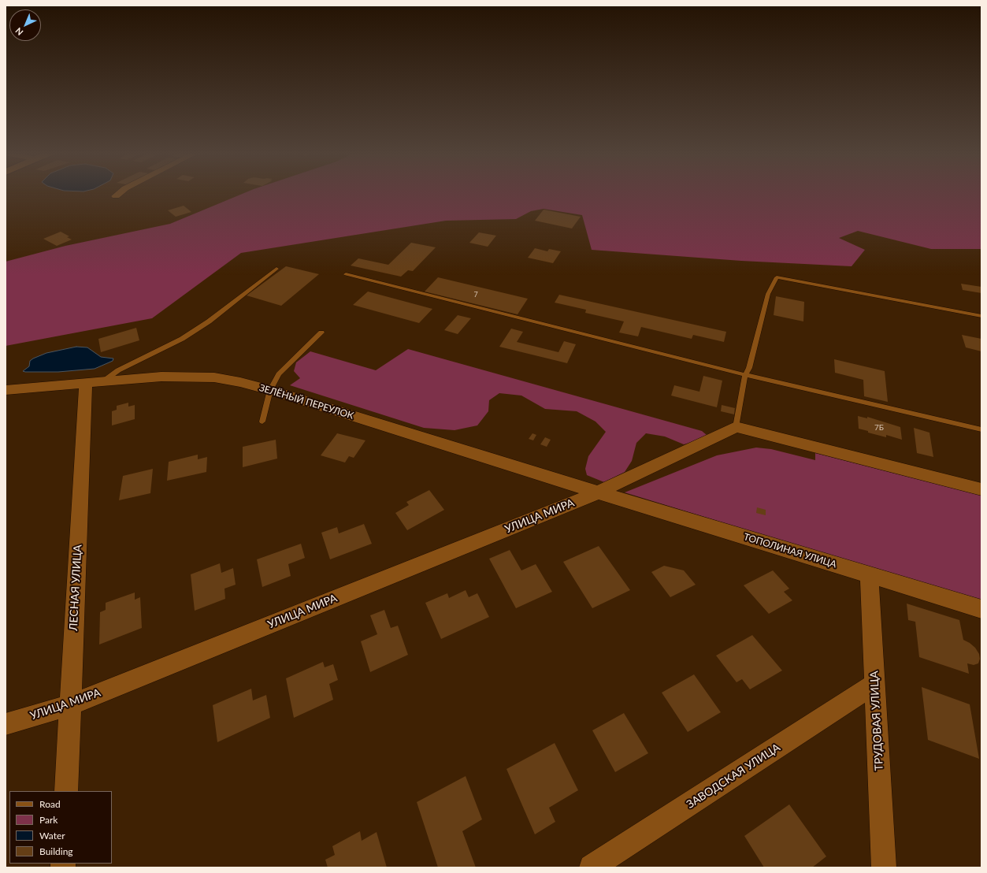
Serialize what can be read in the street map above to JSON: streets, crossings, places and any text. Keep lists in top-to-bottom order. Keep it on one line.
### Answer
{"streets":{"street":["ЗЕЛЁНЫЙ ПЕРЕУЛОК","УЛИЦА МИРА","ТОПОЛИНАЯ УЛИЦА","ЛЕСНАЯ УЛИЦА","ТРУДОВАЯ УЛИЦА","ЗАВОДСКАЯ УЛИЦА"]},"crossings":[["ЗЕЛЁНЫЙ ПЕРЕУЛОК","УЛИЦА МИРА"],["ЗЕЛЁНЫЙ ПЕРЕУЛОК","ТОПОЛИНАЯ УЛИЦА"],["ЗЕЛЁНЫЙ ПЕРЕУЛОК","ЛЕСНАЯ УЛИЦА"],["УЛИЦА МИРА","ТОПОЛИНАЯ УЛИЦА"],["УЛИЦА МИРА","ЛЕСНАЯ УЛИЦА"],["ТОПОЛИНАЯ УЛИЦА","ТРУДОВАЯ УЛИЦА"],["ТРУДОВАЯ УЛИЦА","ЗАВОДСКАЯ УЛИЦА"]],"house_numbers":["7","7Б"],"legend":["Road","Park","Water","Building"],"north":"bottom left"}
